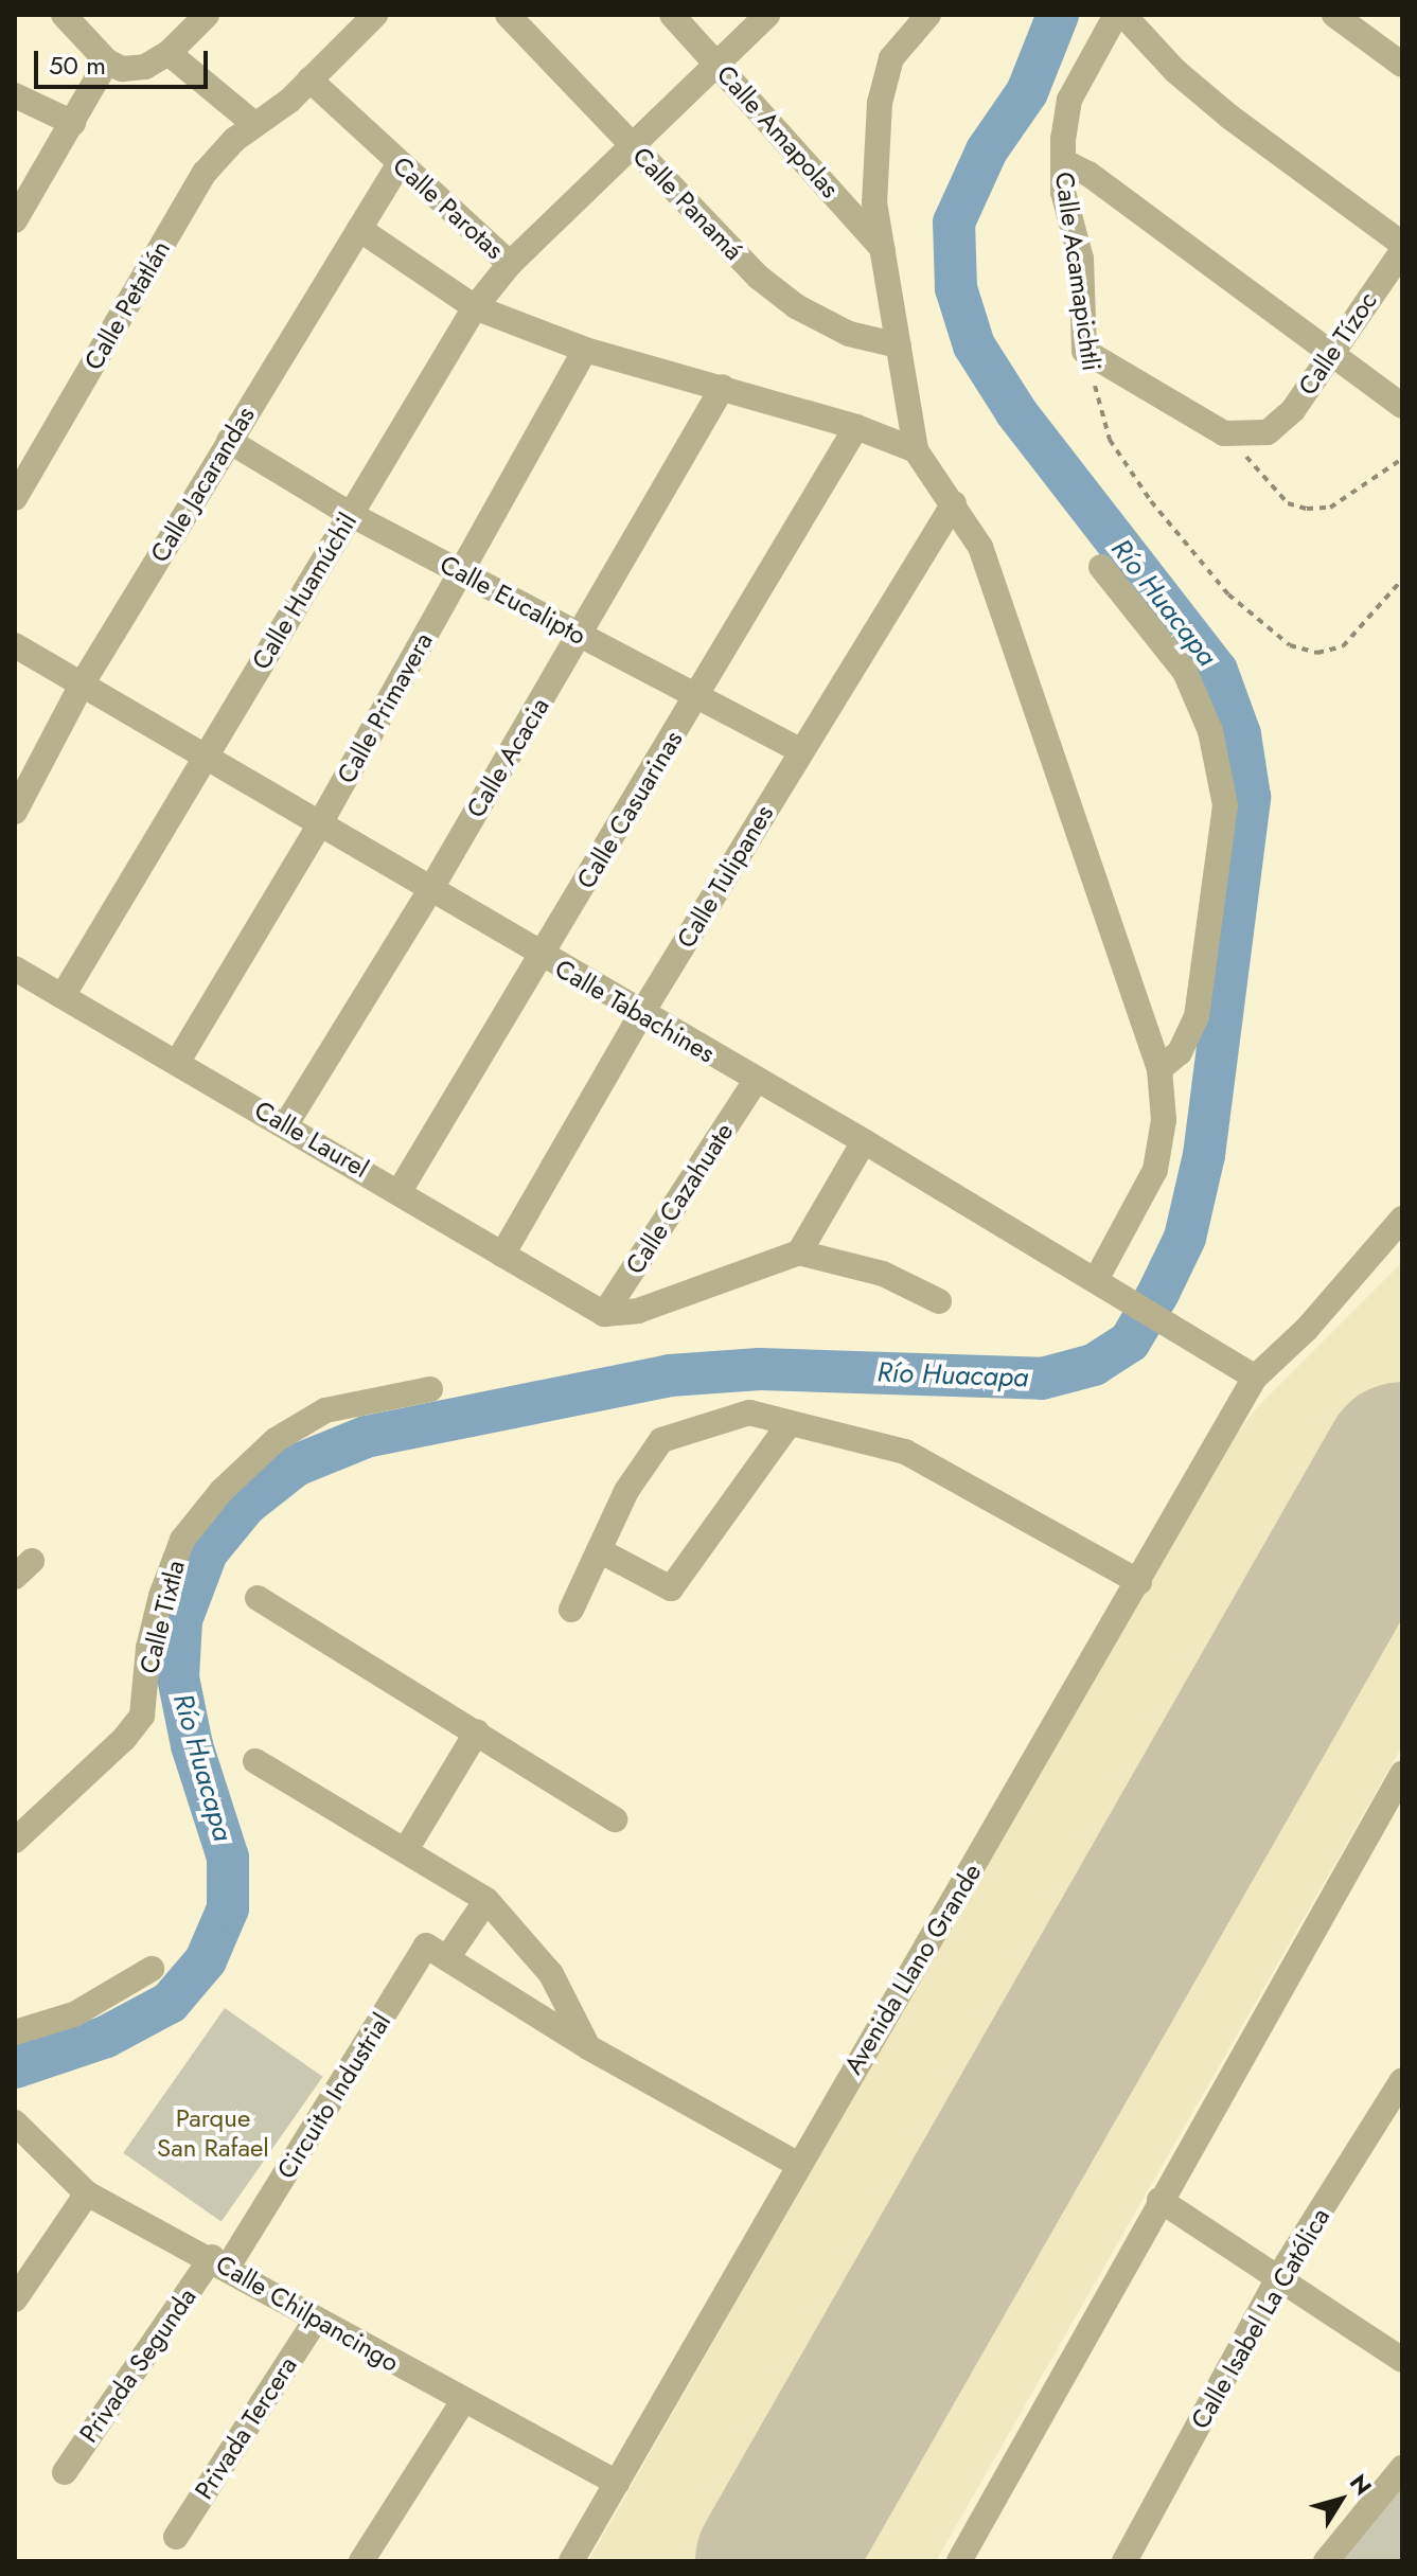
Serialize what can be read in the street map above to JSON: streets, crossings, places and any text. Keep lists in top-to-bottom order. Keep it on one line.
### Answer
{"streets":{"street":["Calle Amapolas","Calle Panamá","Calle Parotas","Calle Acamapichtli","Calle Petatlán","Calle Tízoc","Calle Jacarandas","Calle Huamúchil","Calle Eucalipto","Calle Primavera","Calle Acacia","Calle Casuarinas","Calle Tulipanes","Calle Tabachines","Calle Laurel","Calle Cazahuate","Calle Tixtla","Avenida Llano Grande","Circuito Industrial","Calle Chilpancingo","Calle Isabel La Católica","Privada Segunda","Privada Tercera"]},"crossings":[["Calle Parotas","Calle Jacarandas"],["Calle Parotas","Calle Huamúchil"],["Calle Jacarandas","Calle Eucalipto"],["Calle Jacarandas","Calle Tabachines"],["Calle Huamúchil","Calle Eucalipto"],["Calle Huamúchil","Calle Tabachines"],["Calle Huamúchil","Calle Laurel"],["Calle Eucalipto","Calle Primavera"],["Calle Eucalipto","Calle Acacia"],["Calle Eucalipto","Calle Casuarinas"],["Calle Eucalipto","Calle Tulipanes"],["Calle Primavera","Calle Tabachines"],["Calle Primavera","Calle Laurel"],["Calle Acacia","Calle Tabachines"],["Calle Acacia","Calle Laurel"],["Calle Casuarinas","Calle Tabachines"],["Calle Casuarinas","Calle Laurel"],["Calle Tulipanes","Calle Tabachines"],["Calle Tulipanes","Calle Laurel"],["Calle Tabachines","Calle Cazahuate"],["Calle Tabachines","Avenida Llano Grande"],["Calle Laurel","Calle Cazahuate"],["Avenida Llano Grande","Calle Chilpancingo"],["Circuito Industrial","Calle Chilpancingo"],["Circuito Industrial","Privada Segunda"],["Calle Chilpancingo","Privada Segunda"],["Calle Chilpancingo","Privada Tercera"]],"water":["Río Huacapa"],"parks":["Parque San Rafael"],"scale_bar":"50 m","north":"top right"}
